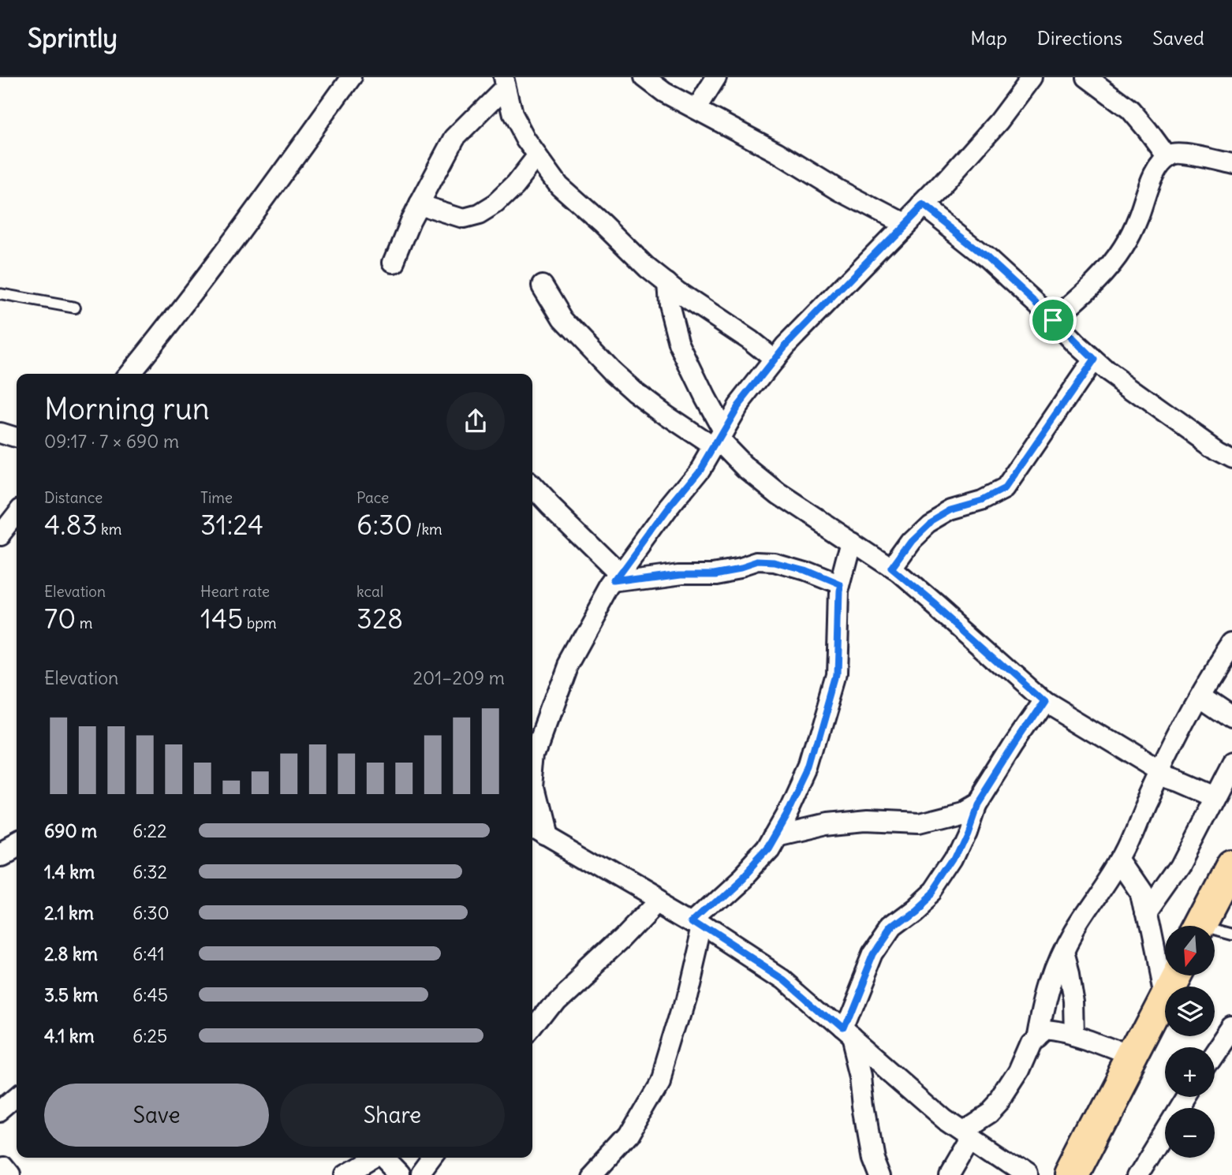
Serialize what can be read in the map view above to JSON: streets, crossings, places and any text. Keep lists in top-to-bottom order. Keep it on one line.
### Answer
{"north":"bottom","page":{"header":"Sprintly","nav":["Map","Directions","Saved"],"heading":["Morning run","09:17 · 7 × 690 m"],"stats":[["Distance","4.83 km"],["Time","31:24"],["Pace","6:30 /km"],["Elevation","70 m"],["Heart rate","145 bpm"],["kcal","328"]],"chart":["Elevation","201–209 m"],"list":[{"name":"690 m","note":"6:22"},{"name":"1.4 km","note":"6:32"},{"name":"2.1 km","note":"6:30"},{"name":"2.8 km","note":"6:41"},{"name":"3.5 km","note":"6:45"},{"name":"4.1 km","note":"6:25"}],"map_buttons":["+","−"],"buttons":["Save","Share"]}}
